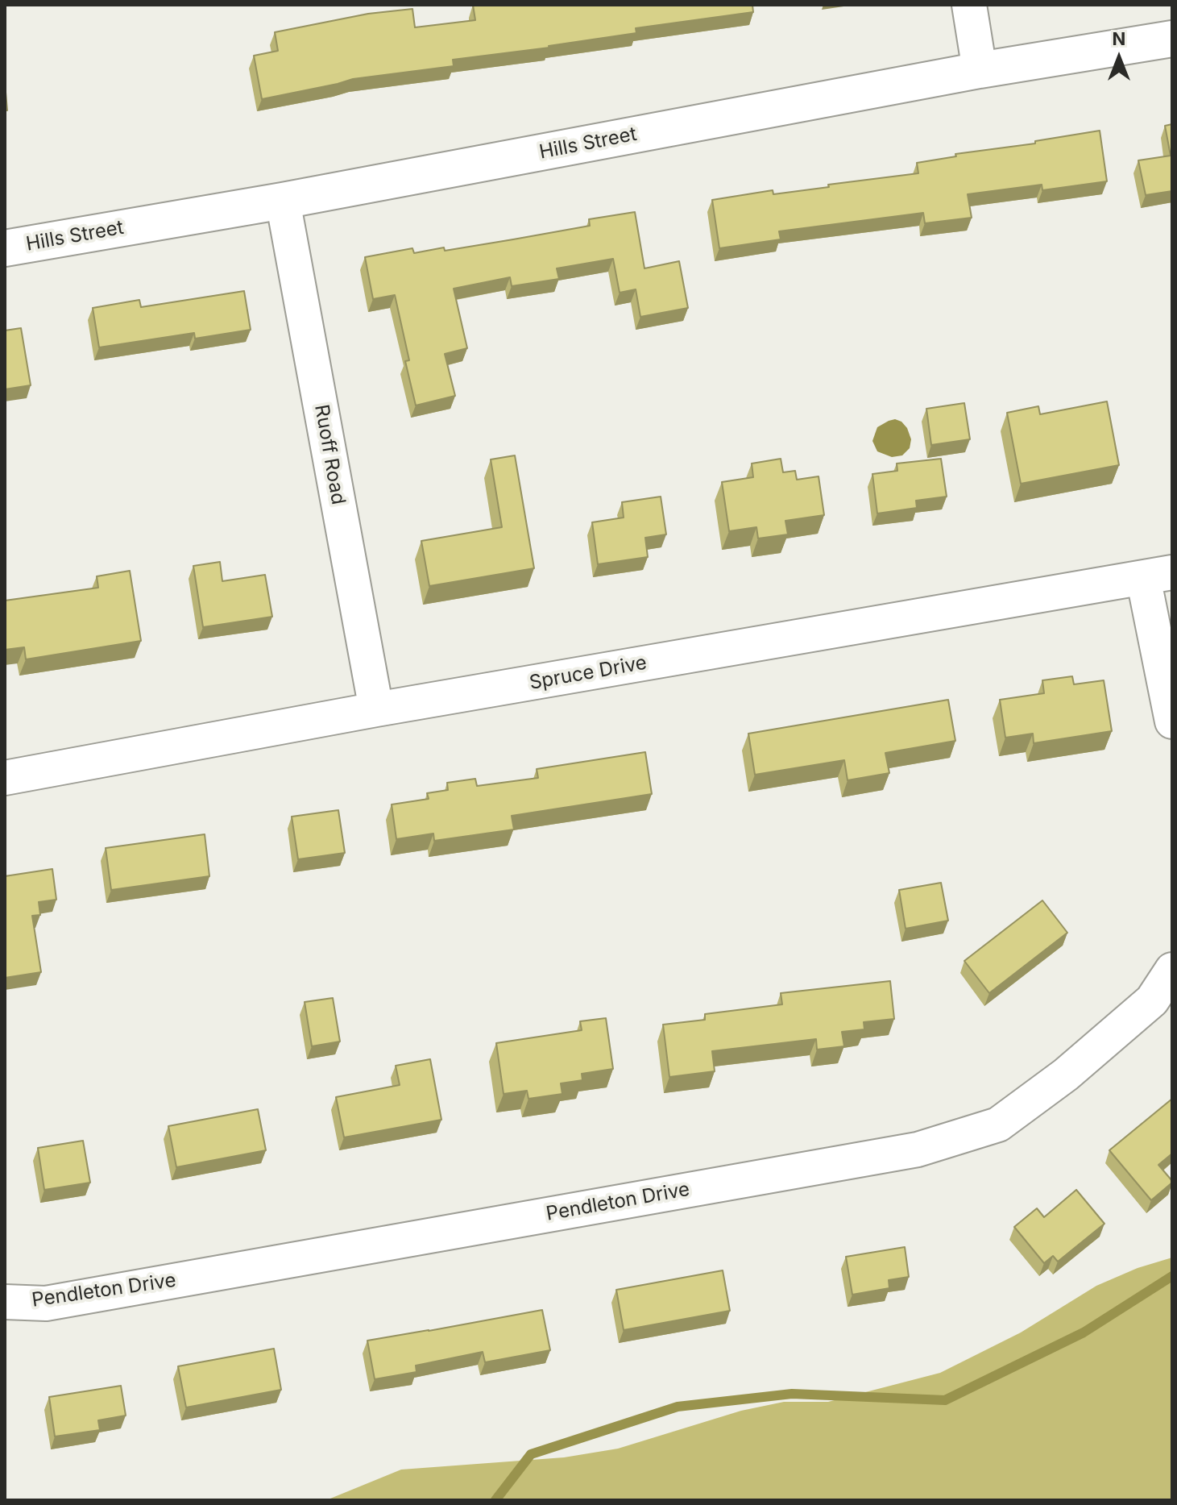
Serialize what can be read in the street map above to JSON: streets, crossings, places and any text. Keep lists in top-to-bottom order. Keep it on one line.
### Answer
{"streets":{"street":["Hills Street","Ruoff Road","Spruce Drive","Pendleton Drive"]},"crossings":[["Hills Street","Ruoff Road"],["Ruoff Road","Spruce Drive"]],"north":"top"}
